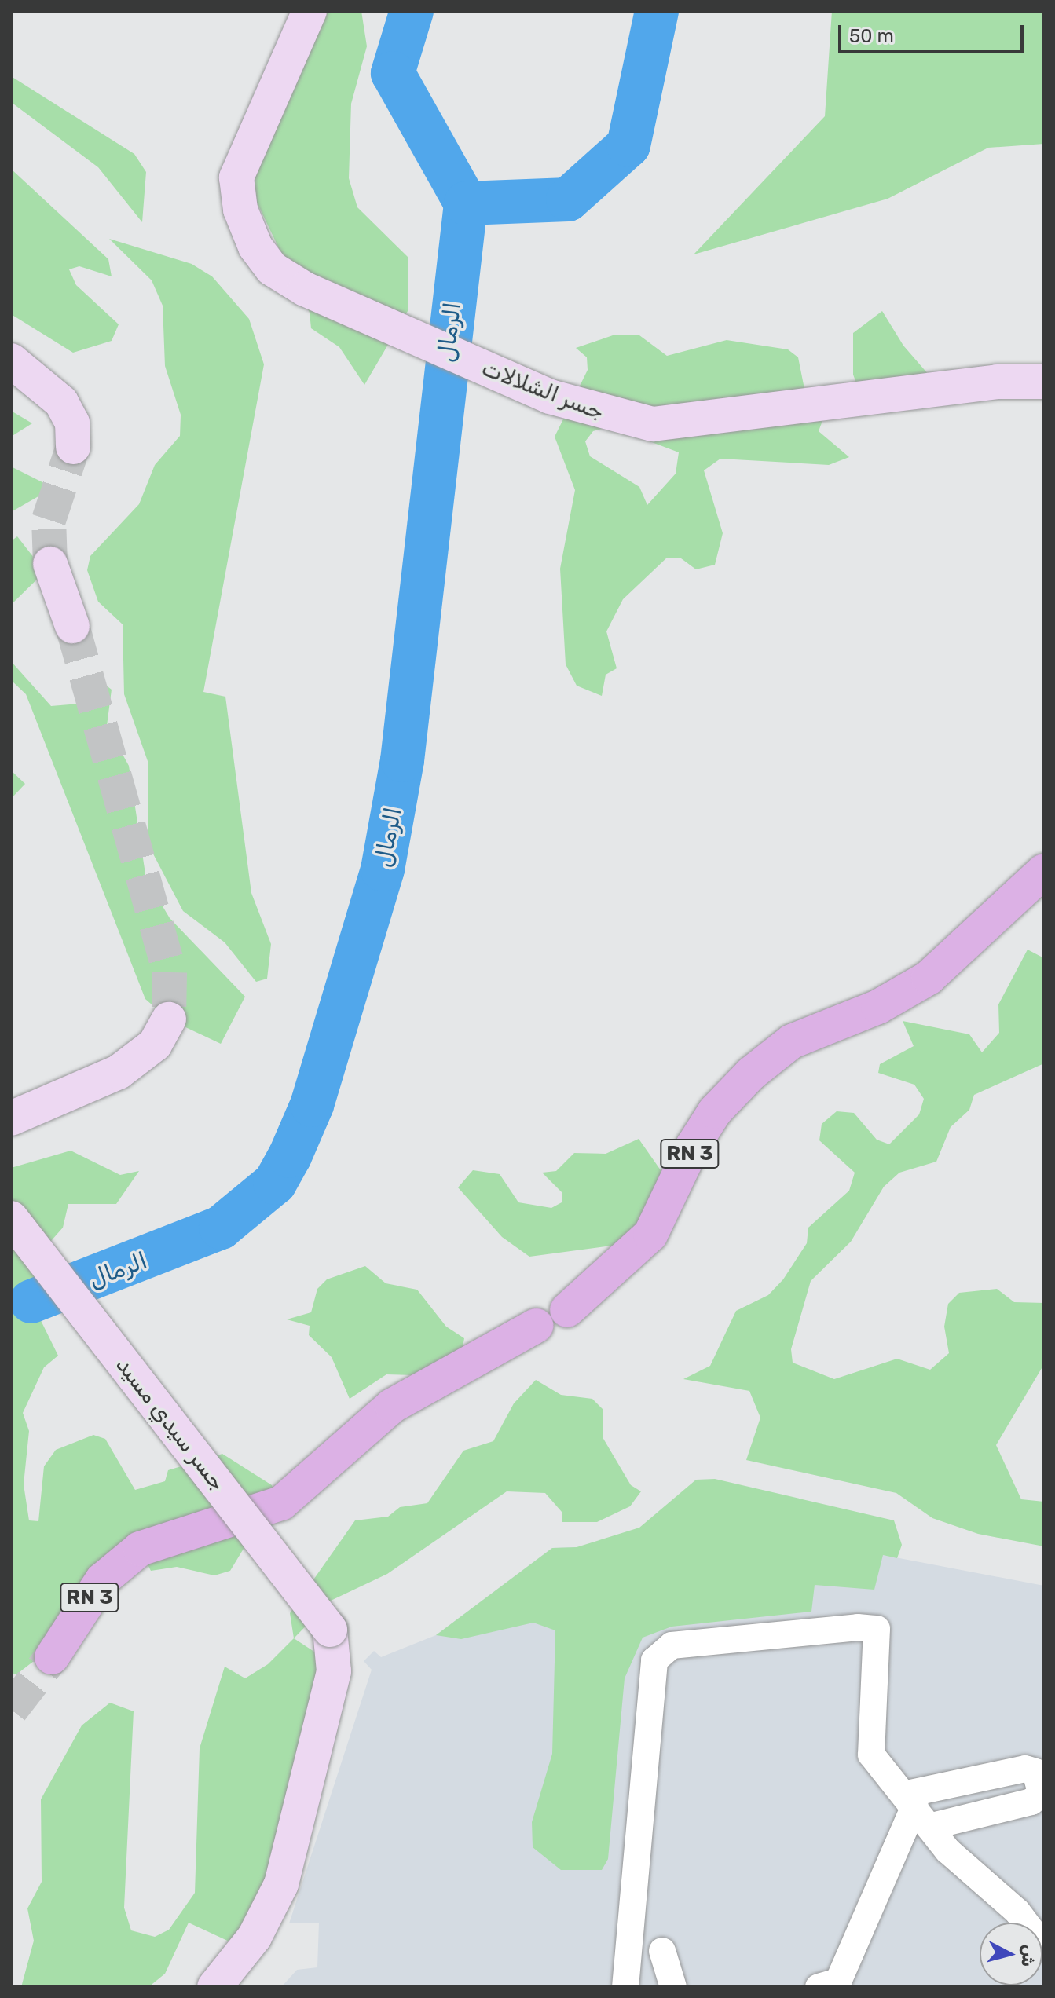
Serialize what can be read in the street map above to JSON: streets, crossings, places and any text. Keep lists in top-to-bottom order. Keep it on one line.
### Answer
{"streets":{"main road":["جسر الشلالات","RN 3","جسر سيدي مسيد"]},"water":["الرمال"],"scale_bar":"50 m","north":"right"}
